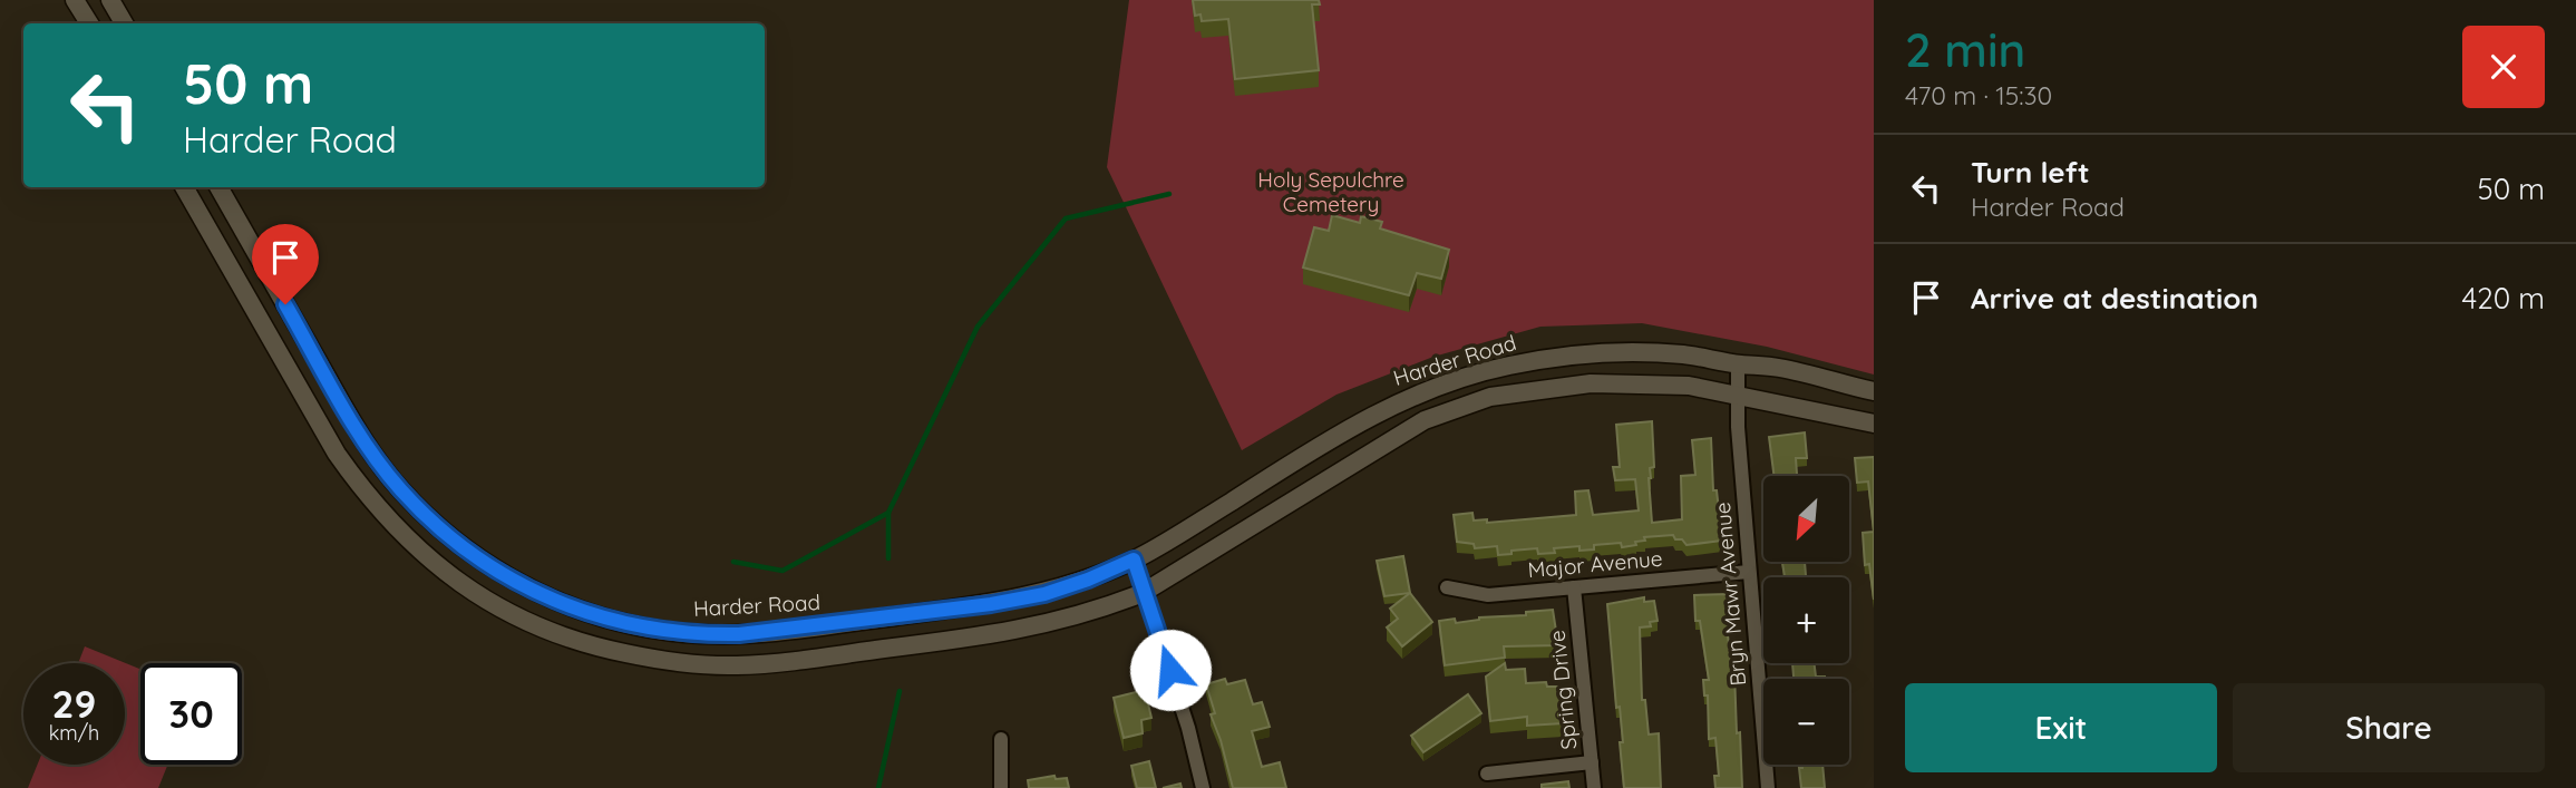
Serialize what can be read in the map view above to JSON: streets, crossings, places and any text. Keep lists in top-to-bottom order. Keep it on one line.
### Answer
{"streets":{"street":["Harder Road","Major Avenue","Bryn Mawr Avenue","Spring Drive"]},"crossings":[["Major Avenue","Bryn Mawr Avenue"],["Major Avenue","Spring Drive"]],"parks":["Holy Sepulchre Cemetery"],"north":"bottom left","page":{"heading":["2 min","470 m · 15:30"],"turn":["50 m","Harder Road"],"list":[{"name":"Turn left","note":"Harder Road","value":"50 m"},{"name":"Arrive at destination","value":"420 m"}],"map_buttons":["+","−"],"speed":"29 km/h","limit":"30","buttons":["Exit","Share"]}}
